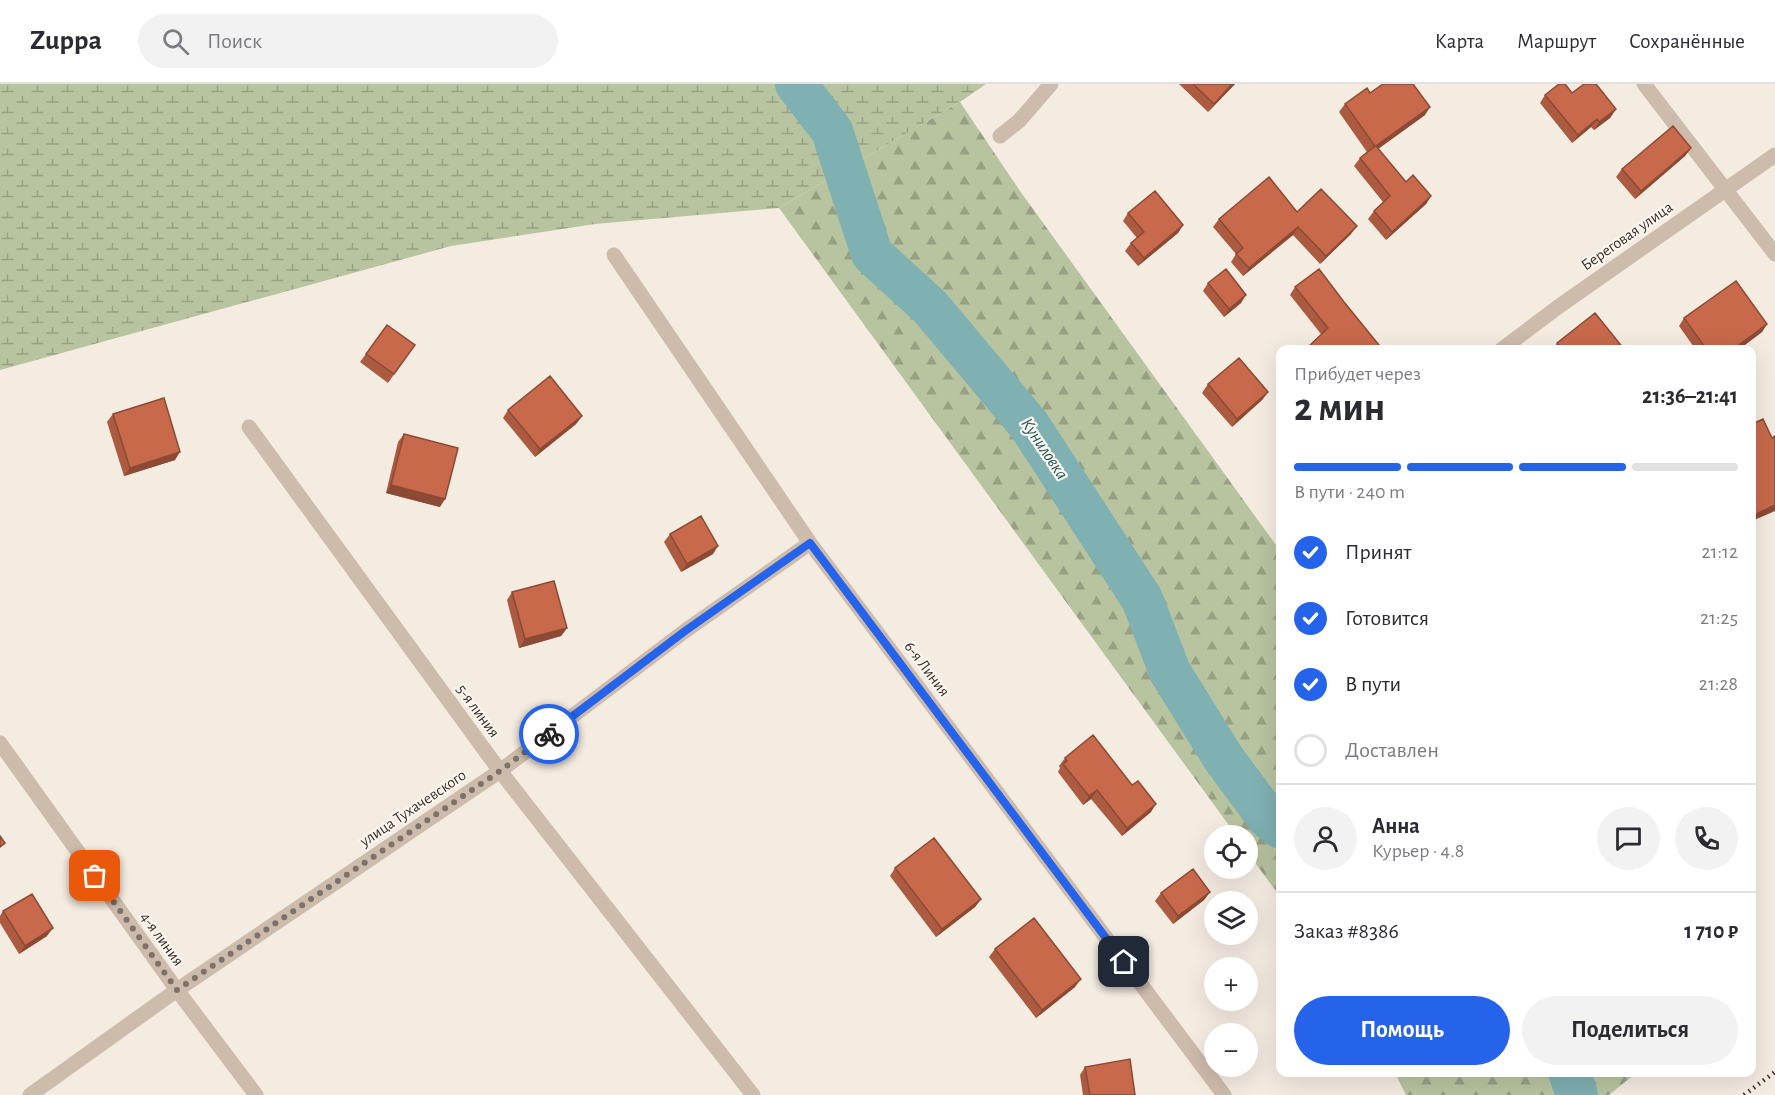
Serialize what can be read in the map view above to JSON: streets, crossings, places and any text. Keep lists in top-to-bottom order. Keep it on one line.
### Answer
{"streets":{"street":["Береговая улица","6-я Линия","5-я линия","улица Тухачевского","4-я линия"]},"crossings":[["6-я Линия","улица Тухачевского"],["5-я линия","улица Тухачевского"],["улица Тухачевского","4-я линия"]],"water":["Куниловка"],"page":{"header":"Zuppa","search":"Поиск","nav":["Карта","Маршрут","Сохранённые"],"heading":["2 мин","Прибудет через","21:36–21:41"],"panel":["Анна","Курьер · 4.8","Заказ #8386","1 710 ₽"],"bar":"В пути · 240 m","list":[["Принят","21:12"],["Готовится","21:25"],["В пути","21:28"],"Доставлен"],"map_buttons":["+","−"],"buttons":["Помощь","Поделиться"]}}
